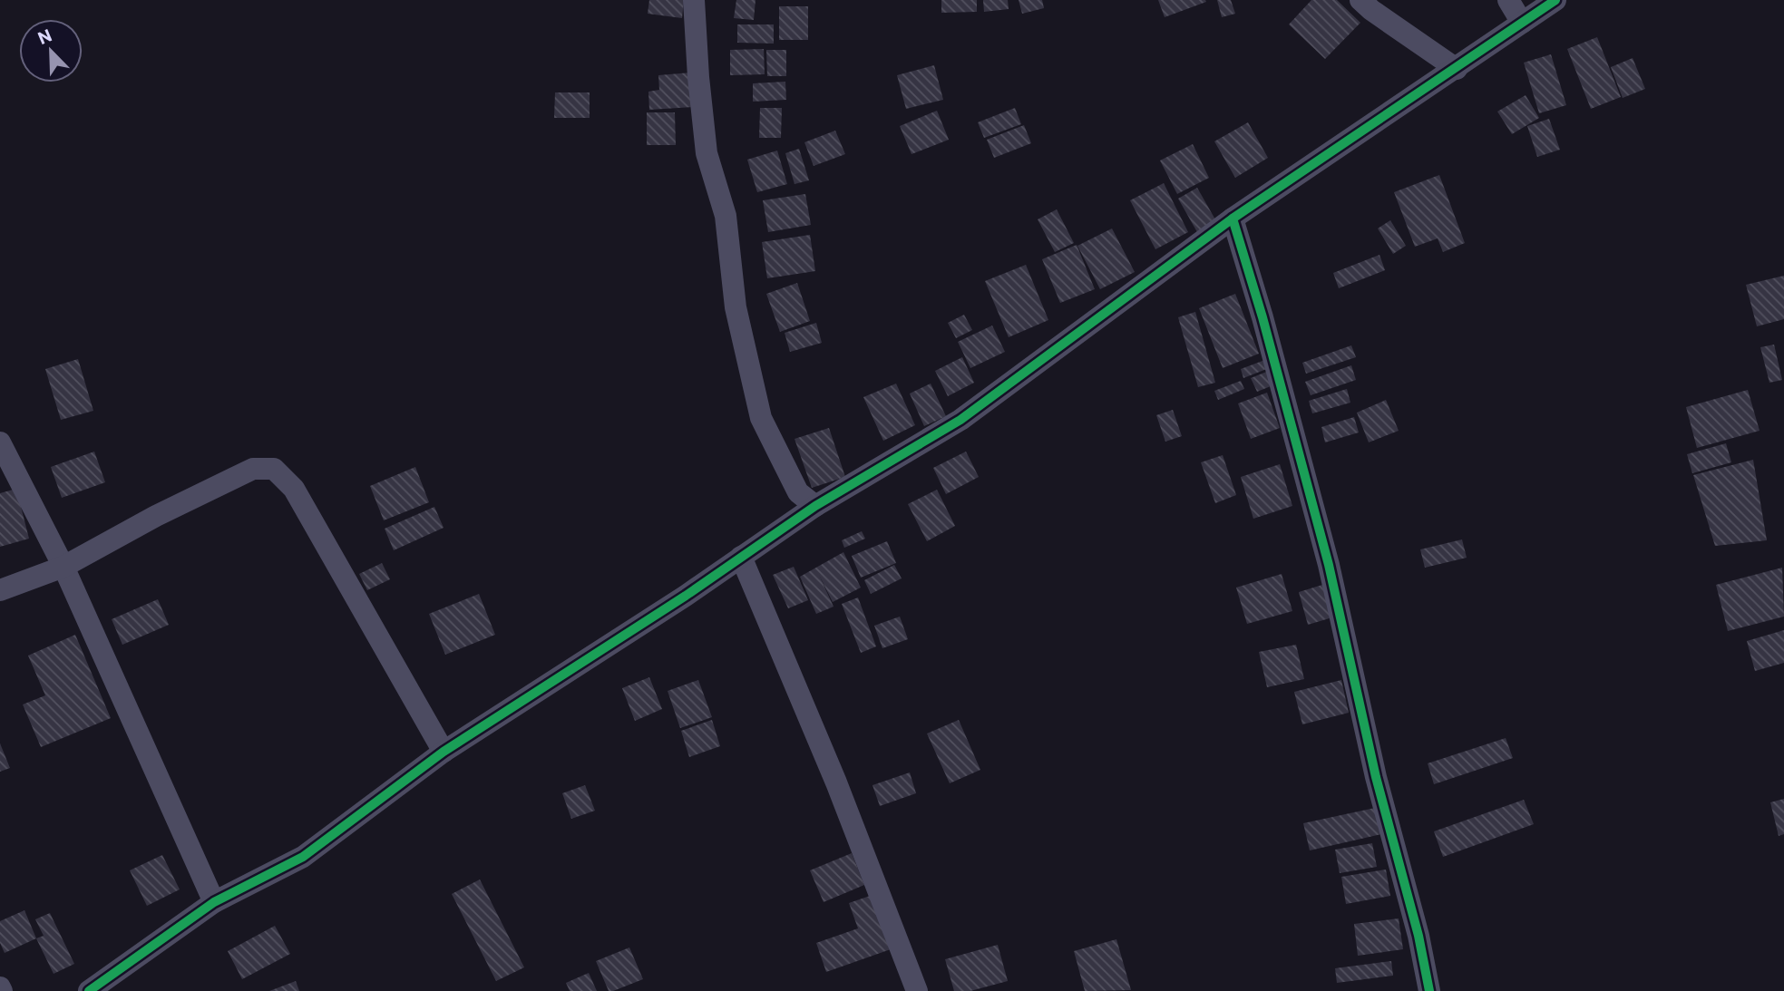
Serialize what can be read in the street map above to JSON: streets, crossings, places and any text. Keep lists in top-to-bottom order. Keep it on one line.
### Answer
{"north":"top left"}
